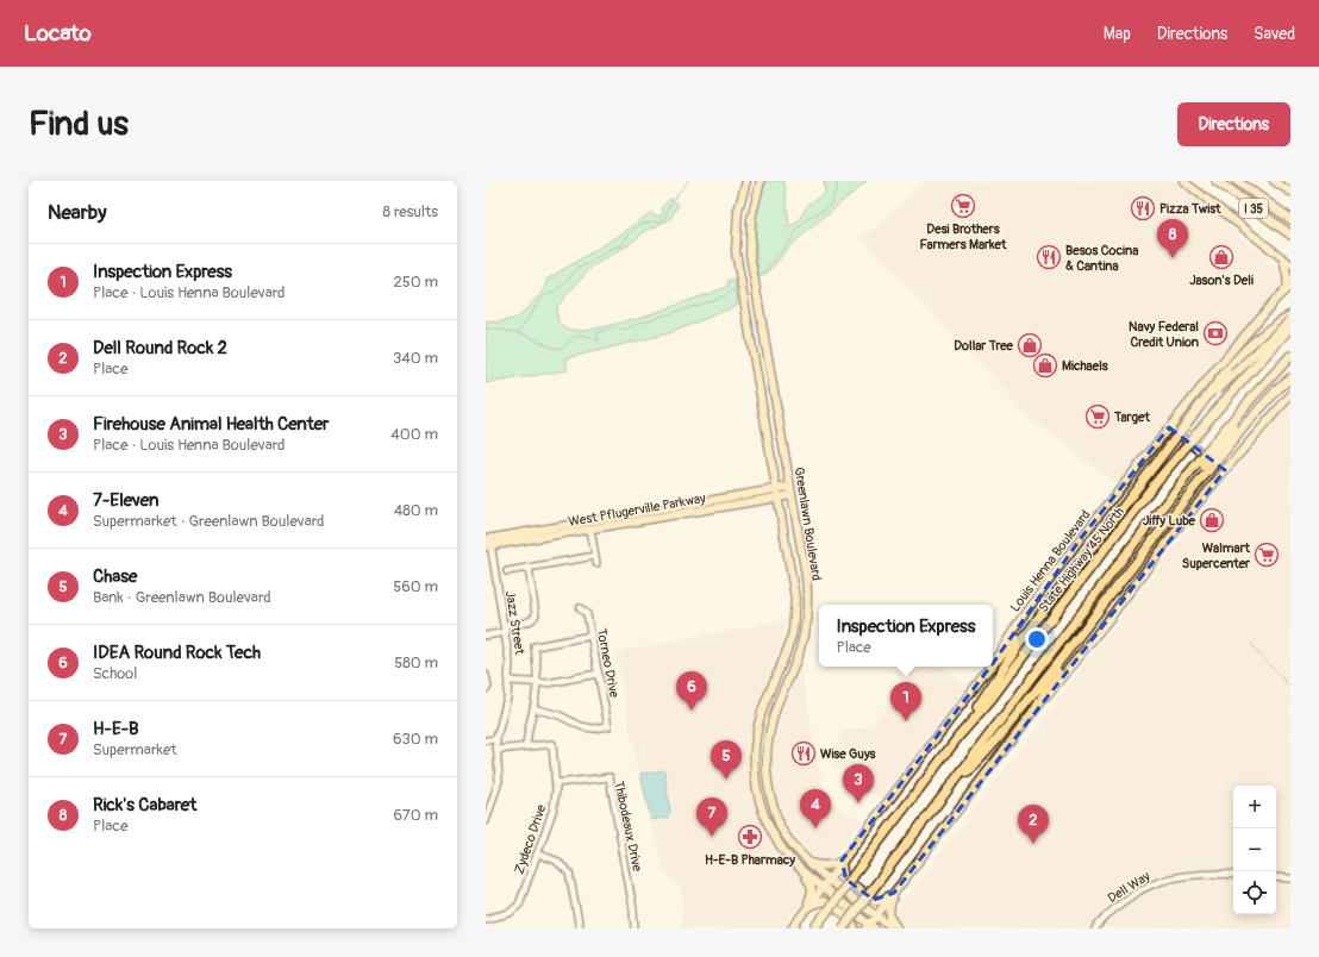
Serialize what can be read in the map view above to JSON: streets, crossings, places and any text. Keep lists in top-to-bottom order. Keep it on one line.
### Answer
{"streets":{"highway":["I 35","State Highway 45 North"],"main road":["West Pflugerville Parkway","Greenlawn Boulevard","Louis Henna Boulevard"],"street":["Jazz Street","Torneo Drive","Thibodeaux Drive","Zydeco Drive","Dell Way"]},"crossings":[["West Pflugerville Parkway","Greenlawn Boulevard"],["West Pflugerville Parkway","Jazz Street"],["Greenlawn Boulevard","Louis Henna Boulevard"],["Thibodeaux Drive","Zydeco Drive"]],"places":{"supermarket":["Desi Brothers Farmers Market","Target","Walmart Supercenter"],"restaurant":["Pizza Twist","Besos Cocina & Cantina","Wise Guys"],"shop":["Jason's Deli","Dollar Tree","Michaels","Jiffy Lube"],"bank":["Navy Federal Credit Union"],"pharmacy":["H-E-B Pharmacy"]},"page":{"header":"Locato","nav":["Map","Directions","Saved"],"buttons":"Directions","title":"Find us","heading":["Nearby","8 results"],"pins":["8","6","1","5","3","4","7","2"],"list":[{"mark":"1","name":"Inspection Express","note":"Place · Louis Henna Boulevard","value":"250 m"},{"mark":"2","name":"Dell Round Rock 2","note":"Place","value":"340 m"},{"mark":"3","name":"Firehouse Animal Health Center","note":"Place · Louis Henna Boulevard","value":"400 m"},{"mark":"4","name":"7-Eleven","note":"Supermarket · Greenlawn Boulevard","value":"480 m"},{"mark":"5","name":"Chase","note":"Bank · Greenlawn Boulevard","value":"560 m"},{"mark":"6","name":"IDEA Round Rock Tech","note":"School","value":"580 m"},{"mark":"7","name":"H-E-B","note":"Supermarket","value":"630 m"},{"mark":"8","name":"Rick's Cabaret","note":"Place","value":"670 m"}],"popup":["Inspection Express","Place"],"map_buttons":["+","−"]}}
